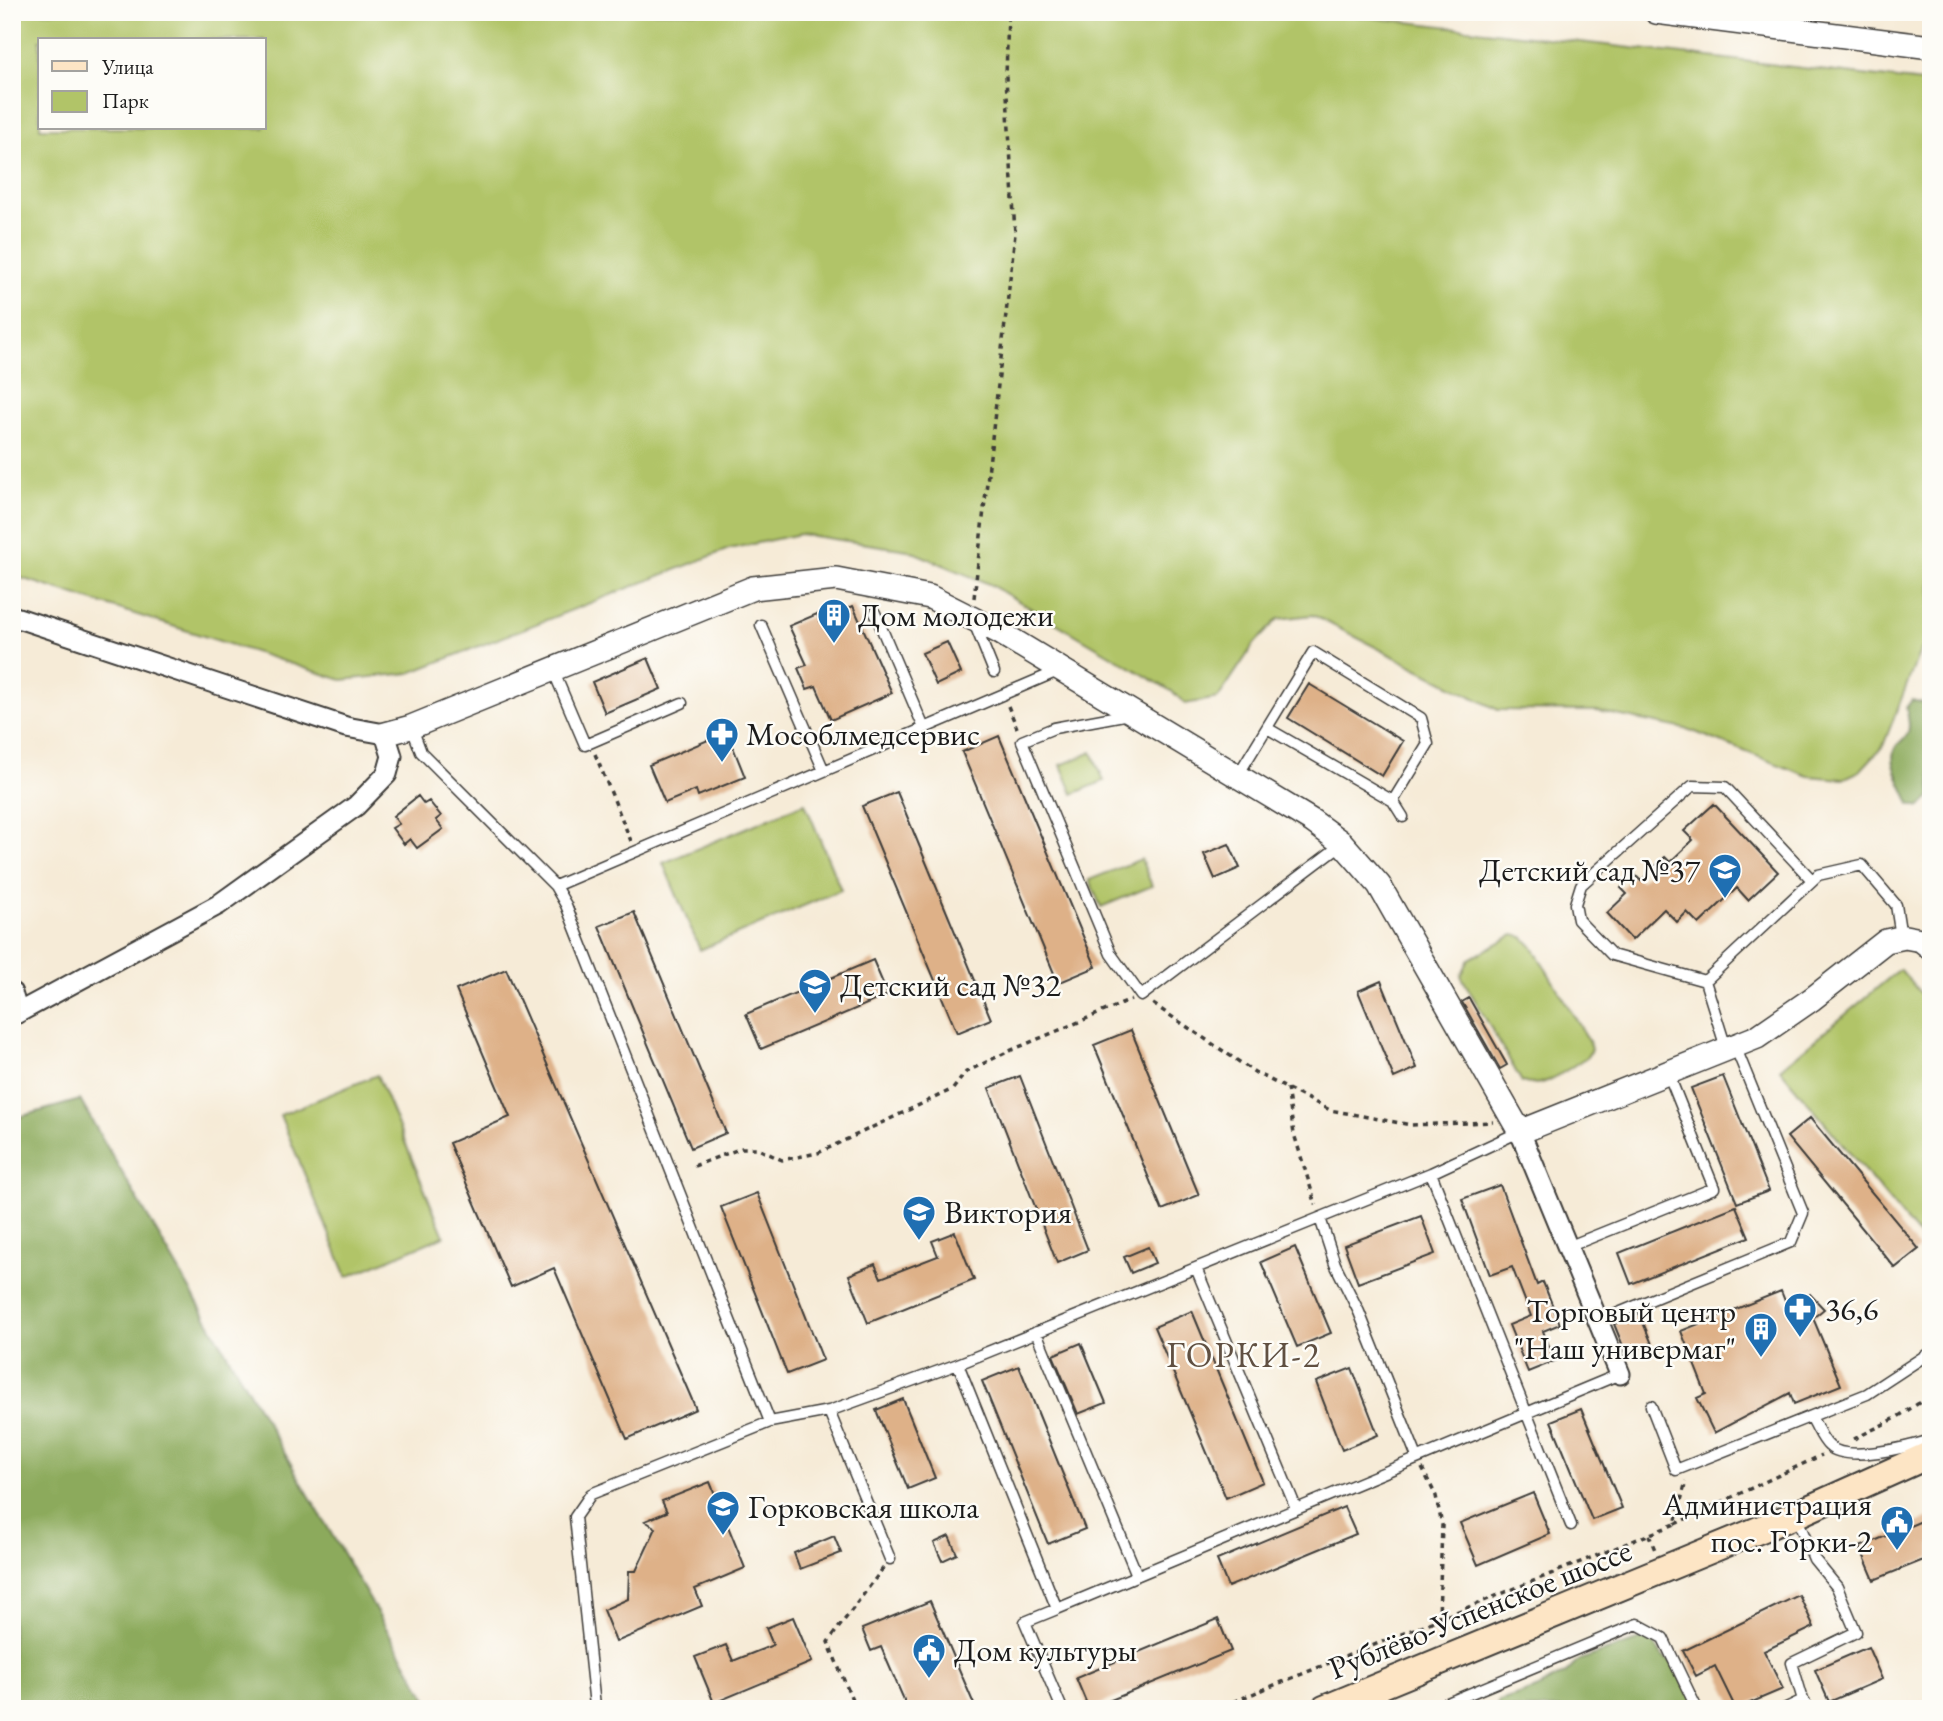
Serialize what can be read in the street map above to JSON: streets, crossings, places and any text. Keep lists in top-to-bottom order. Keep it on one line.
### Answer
{"streets":{"main road":["Рублёво-Успенское шоссе"]},"districts":["ГОРКИ-2"],"places":{"building":["Дом молодежи","Торговый центр \"Наш универмаг\""],"pharmacy":["Мособлмедсервис","36,6"],"school or university":["Детский сад №37","Детский сад №32","Виктория","Горковская школа"],"public building":["Администрация пос. Горки-2","Дом культуры"]},"legend":["Улица","Парк"]}
